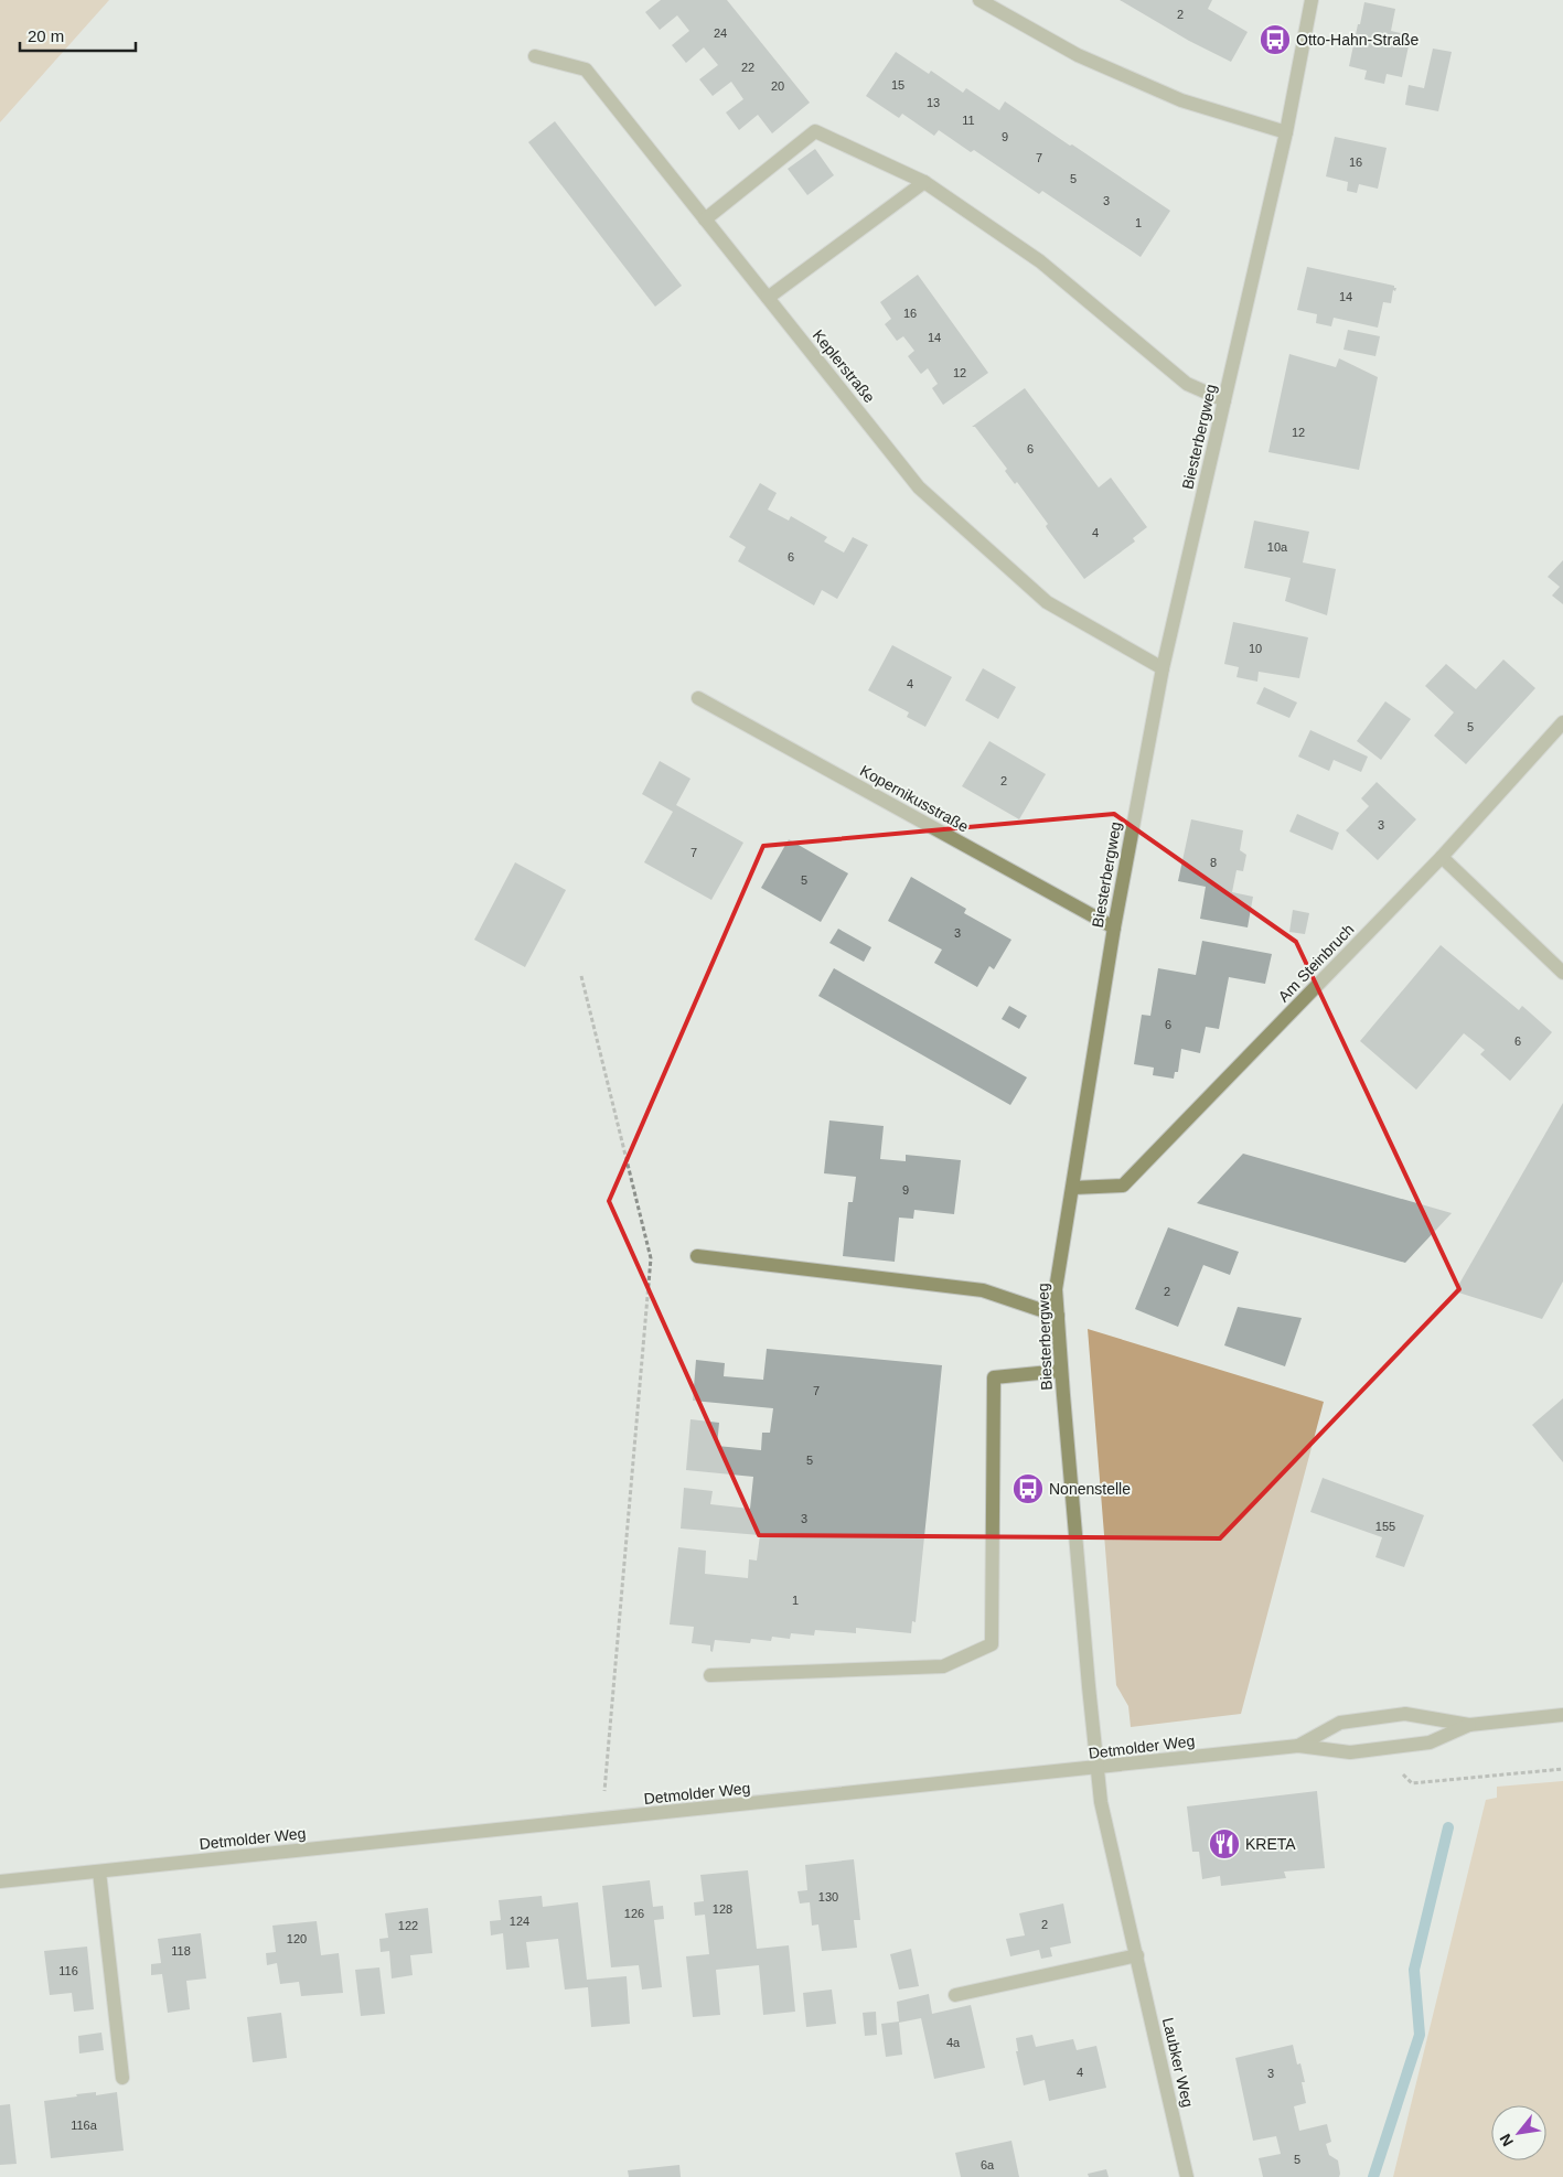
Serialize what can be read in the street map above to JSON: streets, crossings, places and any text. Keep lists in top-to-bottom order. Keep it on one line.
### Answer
{"streets":{"street":["Keplerstraße","Biesterbergweg","Kopernikusstraße","Am Steinbruch","Detmolder Weg","Laubker Weg"]},"crossings":[["Keplerstraße","Biesterbergweg"],["Biesterbergweg","Kopernikusstraße"],["Biesterbergweg","Am Steinbruch"],["Biesterbergweg","Detmolder Weg"],["Biesterbergweg","Laubker Weg"],["Detmolder Weg","Laubker Weg"]],"places":{"bus stop":["Otto-Hahn-Straße","Nonenstelle"],"restaurant":["KRETA"]},"house_numbers":["2","24","22","15","20","13","11","9","7","16","5","3","1","14","16","14","12","12","6","4","10a","6","10","4","5","2","3","7","8","5","3","6","6","9","2","7","5","3","155","1","130","128","126","124","2","122","120","118","116","4a","4","3","116a","5","6a"],"scale_bar":"20 m","north":"bottom left"}
